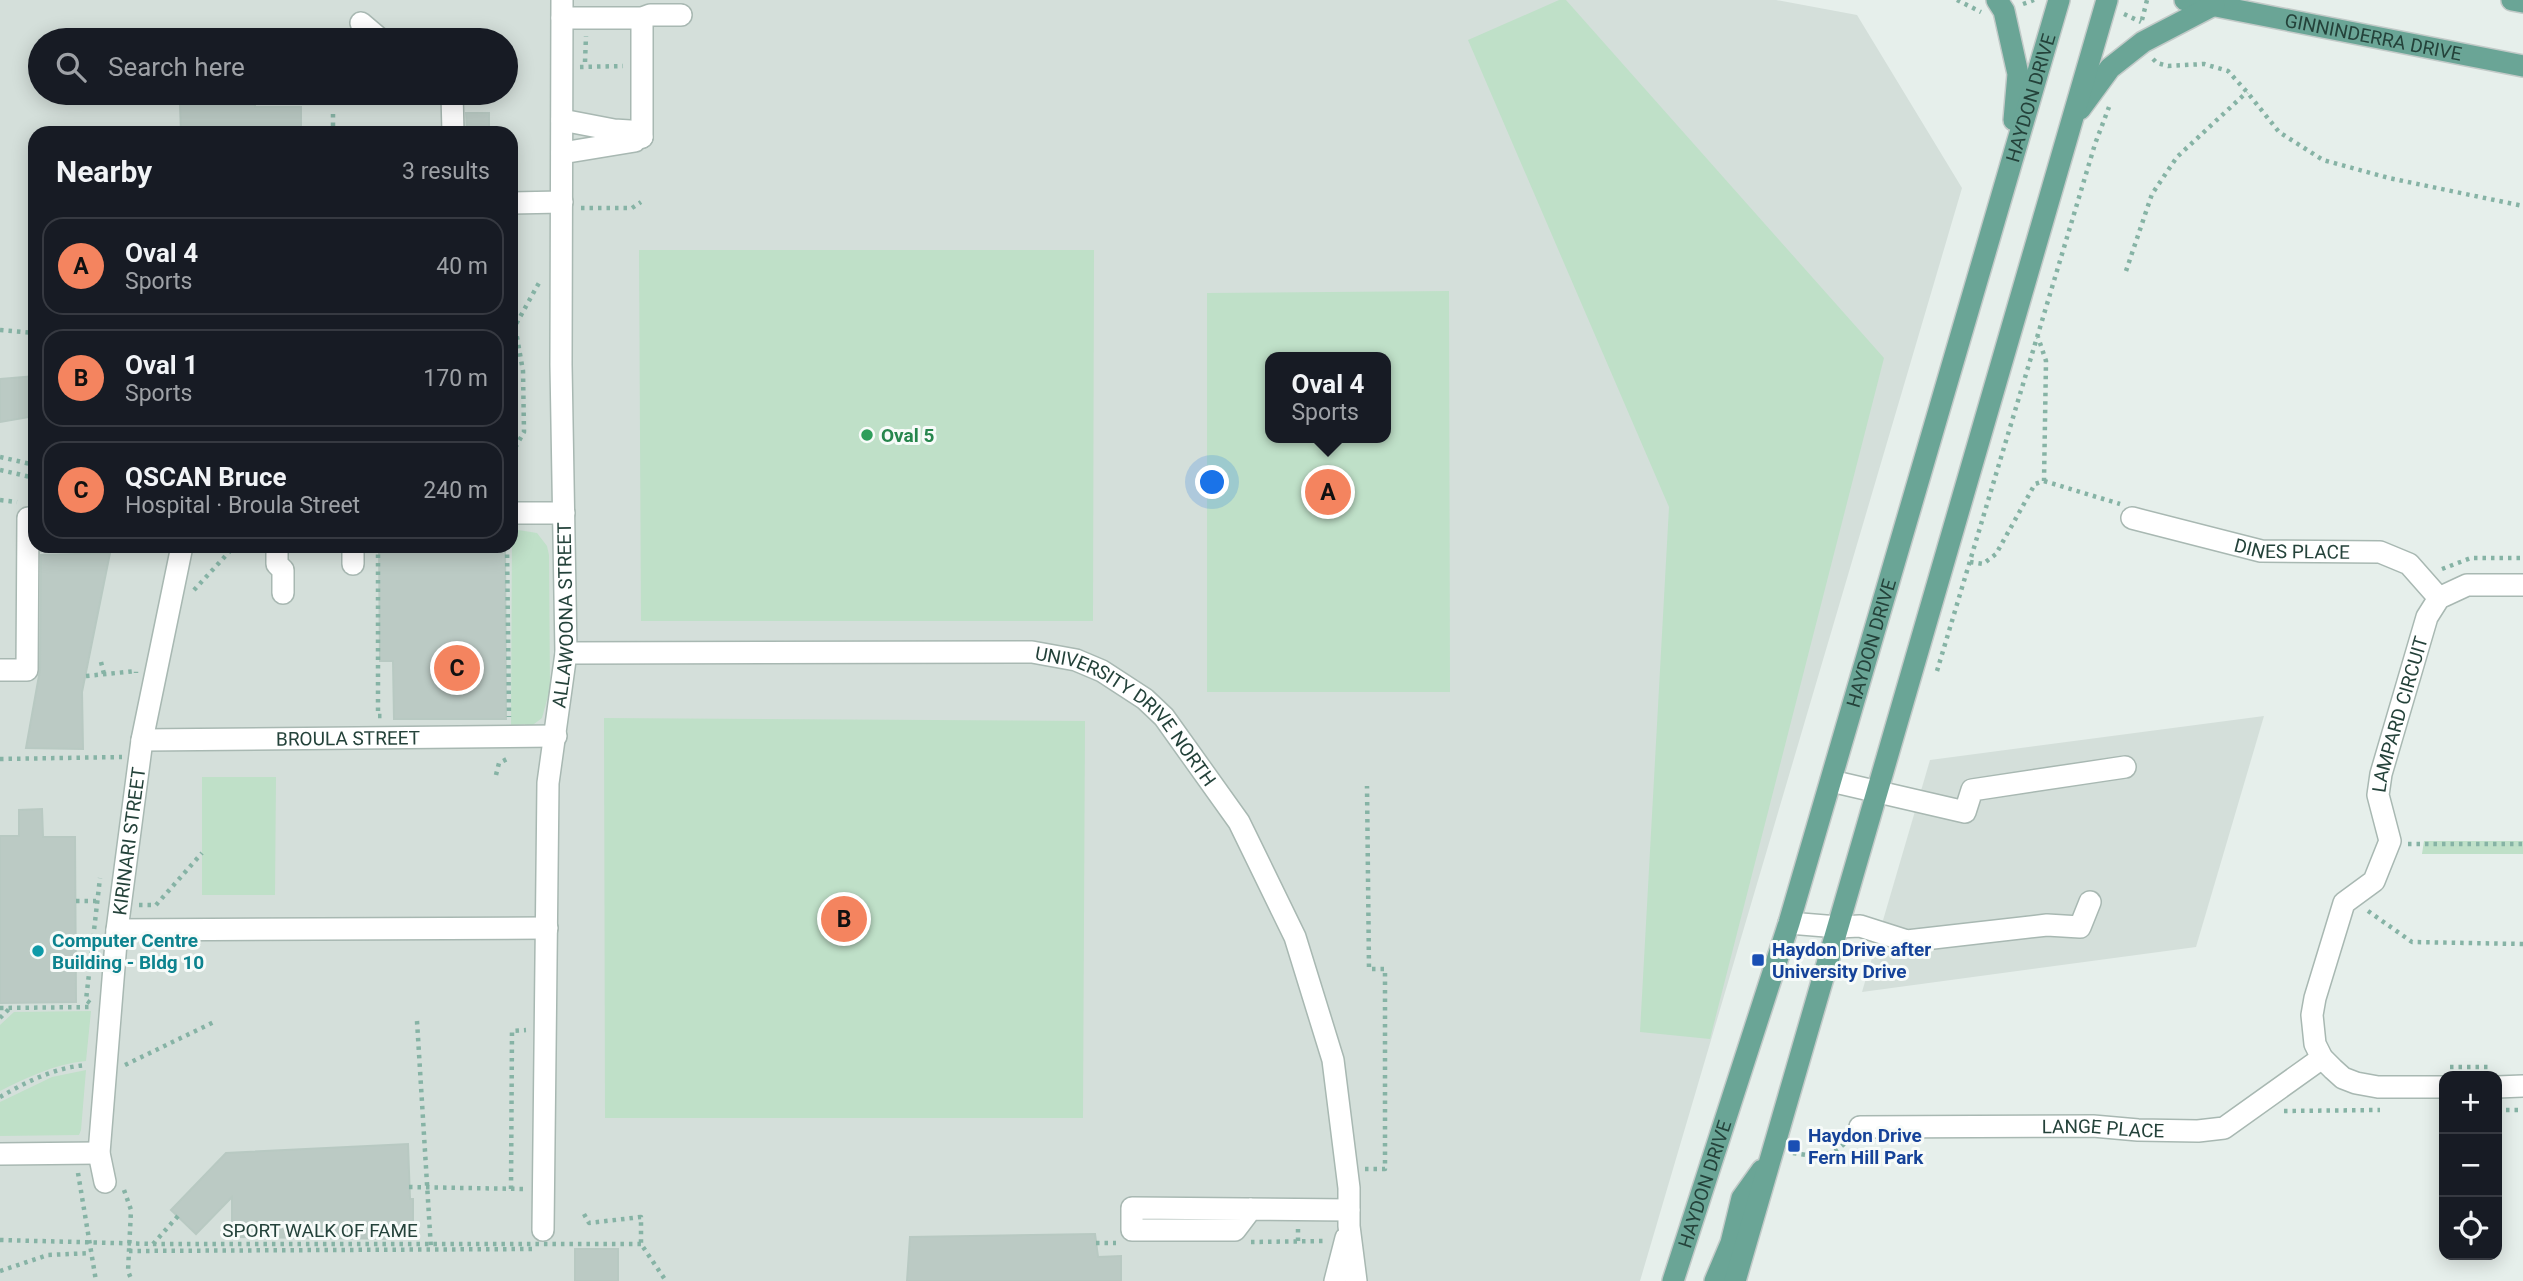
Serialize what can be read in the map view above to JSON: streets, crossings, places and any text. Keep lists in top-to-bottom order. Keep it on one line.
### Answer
{"streets":{"main road":["GINNINDERRA DRIVE","HAYDON DRIVE"],"street":["DINES PLACE","ALLAWOONA STREET","LAMPARD CIRCUIT","UNIVERSITY DRIVE NORTH","BROULA STREET","KIRINARI STREET","LANGE PLACE"],"path":["SPORT WALK OF FAME"]},"crossings":[["DINES PLACE","LAMPARD CIRCUIT"],["ALLAWOONA STREET","UNIVERSITY DRIVE NORTH"],["ALLAWOONA STREET","BROULA STREET"],["LAMPARD CIRCUIT","LANGE PLACE"],["BROULA STREET","KIRINARI STREET"]],"places":{"other":["Oval 5","Computer Centre Building - Bldg 10"],"transit":["Haydon Drive after University Drive","Haydon Drive Fern Hill Park"]},"page":{"search":"Search here","heading":["Nearby","3 results"],"list":[{"mark":"A","name":"Oval 4","note":"Sports","value":"40 m"},{"mark":"B","name":"Oval 1","note":"Sports","value":"170 m"},{"mark":"C","name":"QSCAN Bruce","note":"Hospital · Broula Street","value":"240 m"}],"popup":["Oval 4","Sports"],"pins":["A","C","B"],"map_buttons":["+","−"]}}
